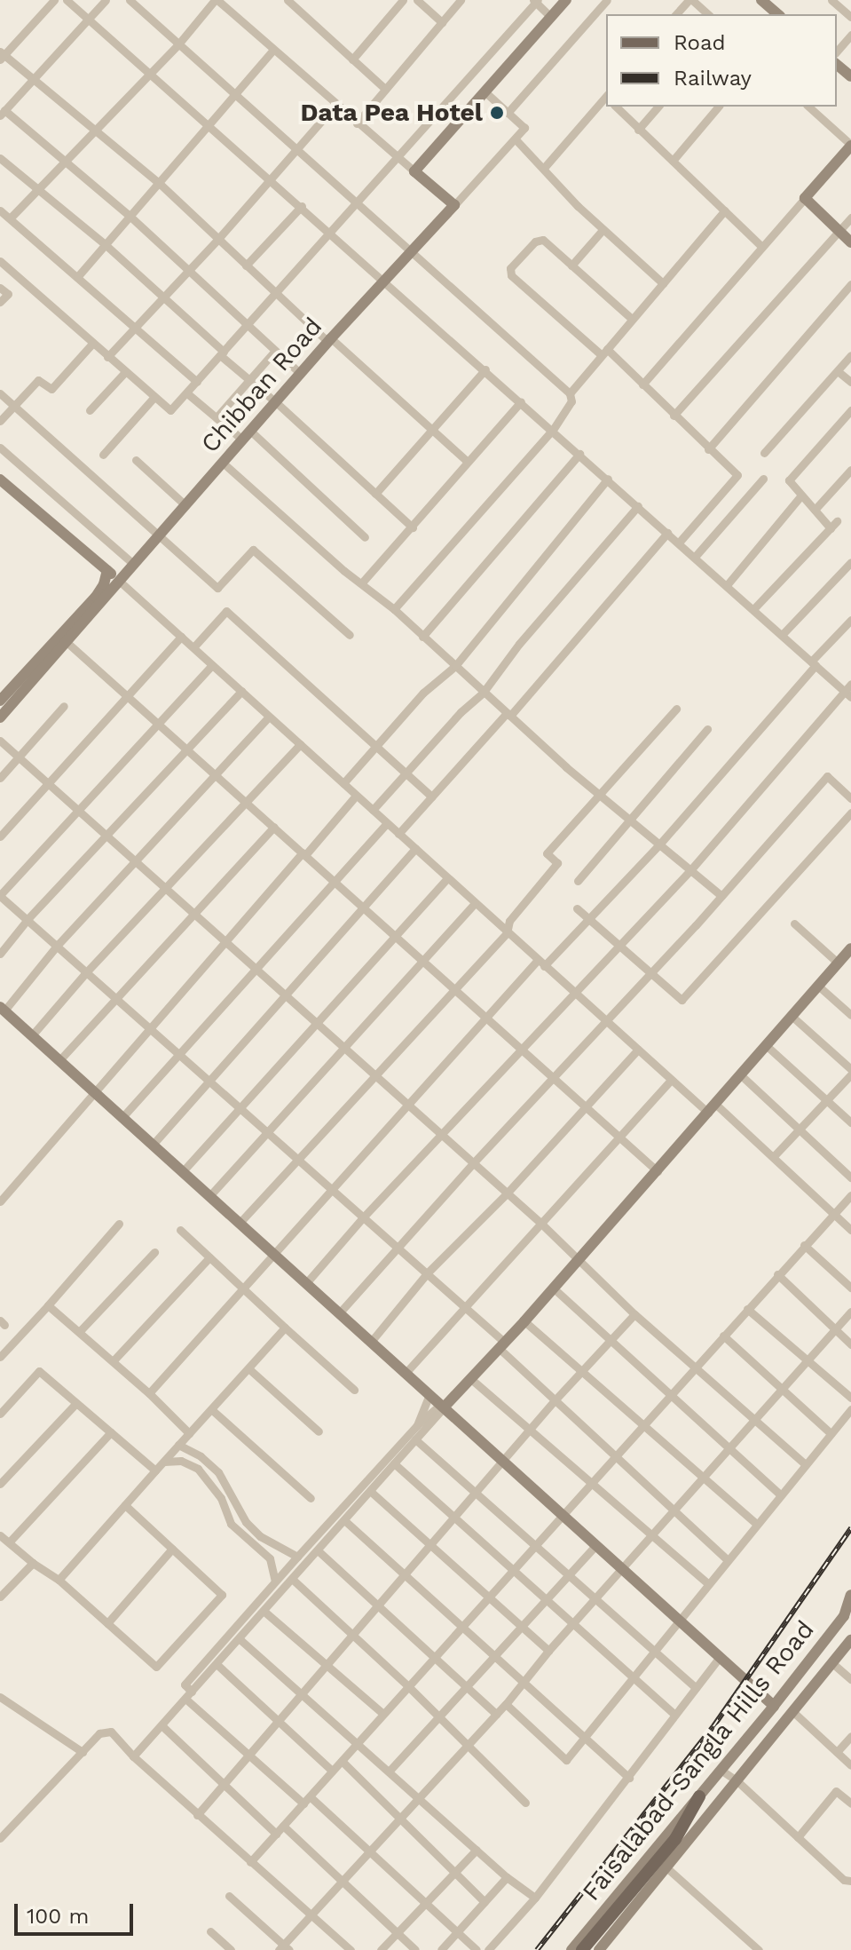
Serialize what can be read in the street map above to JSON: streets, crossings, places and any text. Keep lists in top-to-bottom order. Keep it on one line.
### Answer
{"streets":{"street":["Chibban Road","Faisalabad-Sangla Hills Road"]},"places":["Data Pea Hotel"],"legend":["Road","Railway"],"scale_bar":"100 m"}
